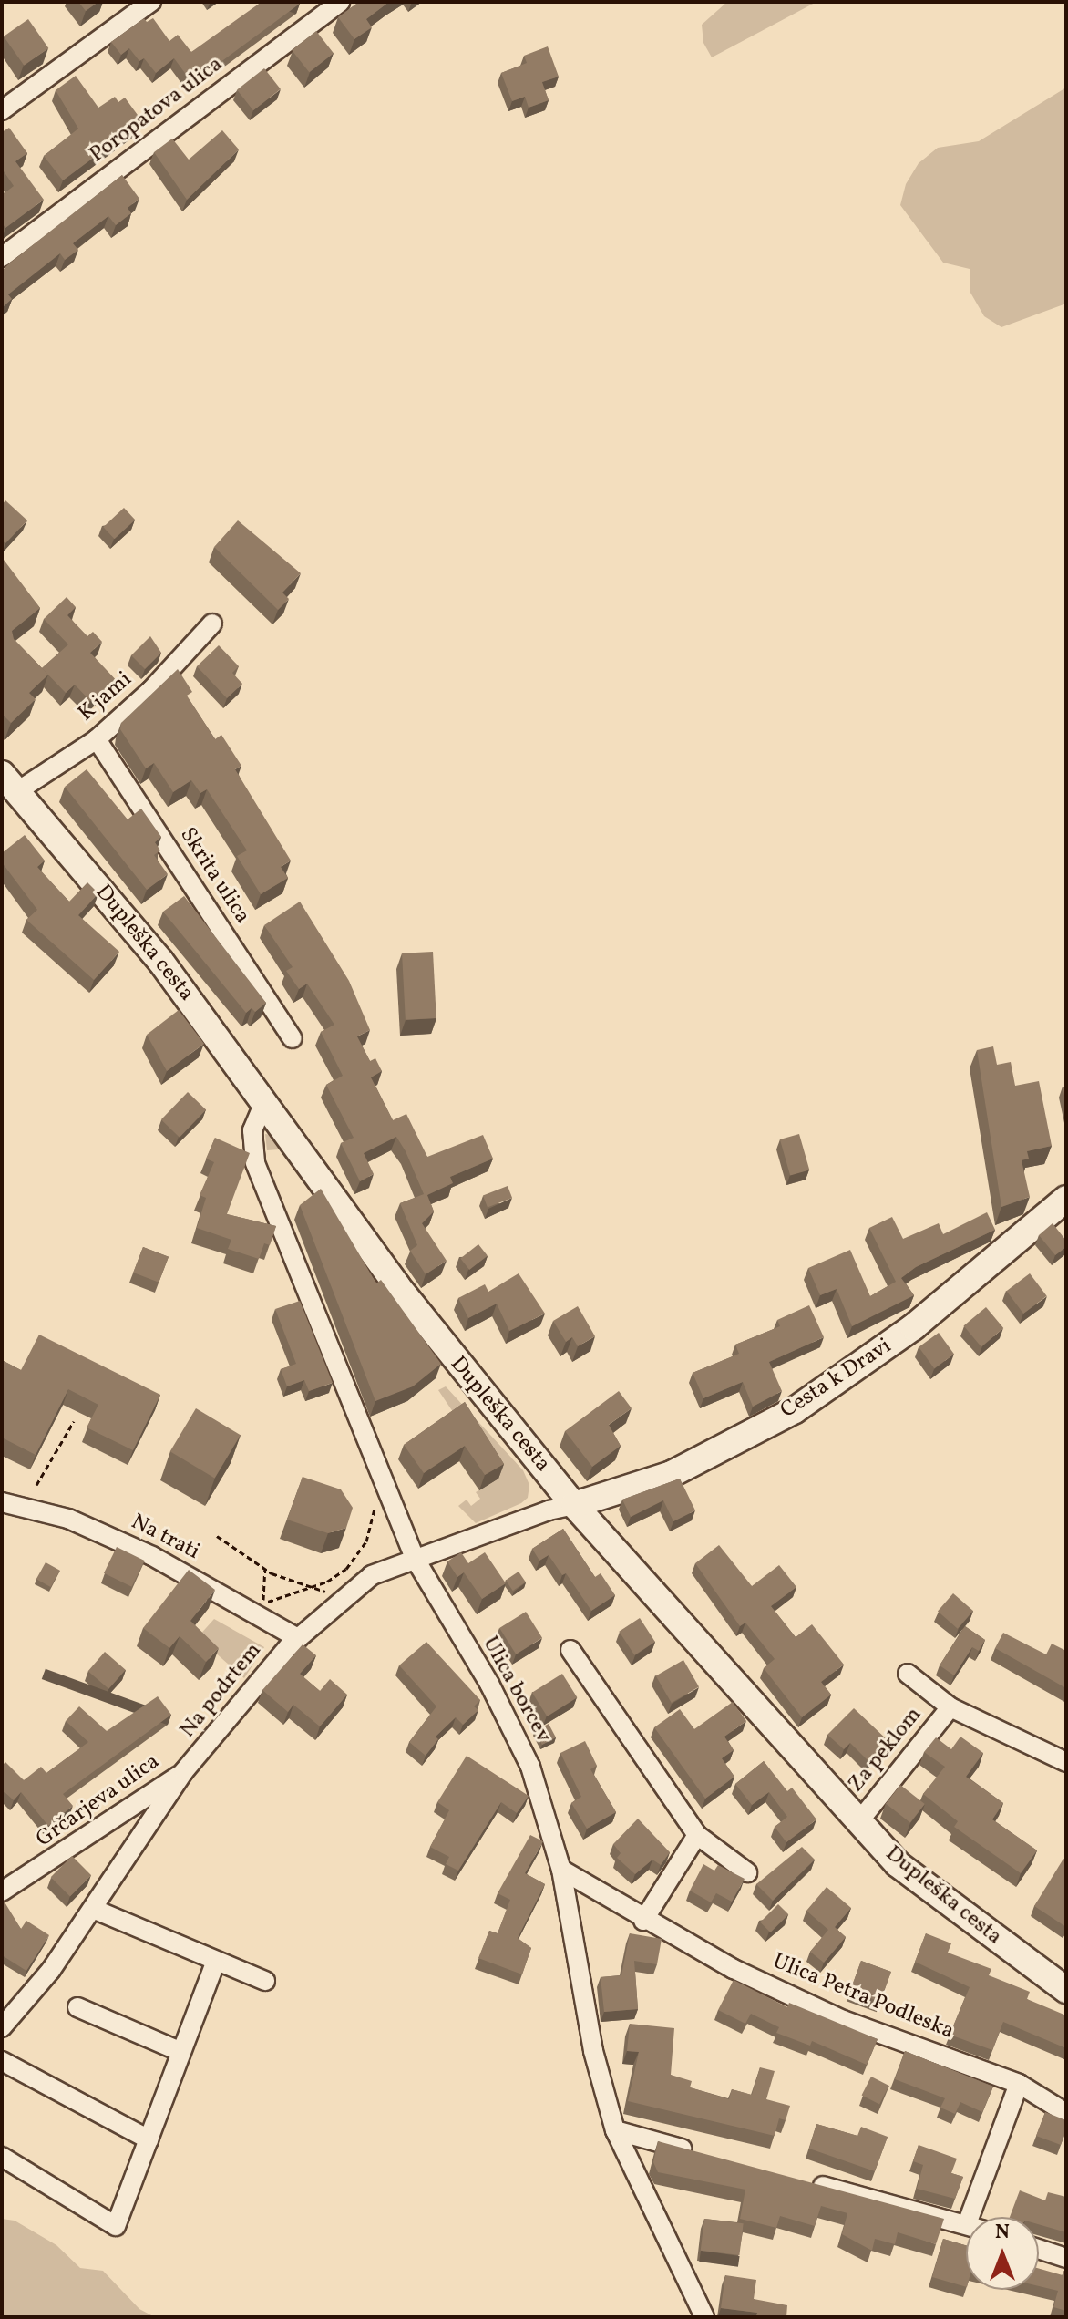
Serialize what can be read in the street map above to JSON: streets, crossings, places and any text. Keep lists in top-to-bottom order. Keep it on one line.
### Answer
{"streets":{"street":["Poropatova ulica","K jami","Skrita ulica","Dupleška cesta","Cesta k Dravi","Na trati","Ulica borcev","Na podrtem","Za peklom","Grčarjeva ulica","Ulica Petra Podleska"]},"crossings":[["K jami","Skrita ulica"],["K jami","Dupleška cesta"],["Dupleška cesta","Cesta k Dravi"],["Dupleška cesta","Ulica borcev"],["Dupleška cesta","Na podrtem"],["Dupleška cesta","Za peklom"],["Cesta k Dravi","Na podrtem"],["Na trati","Na podrtem"],["Ulica borcev","Na podrtem"],["Ulica borcev","Ulica Petra Podleska"],["Na podrtem","Grčarjeva ulica"]],"north":"top"}
